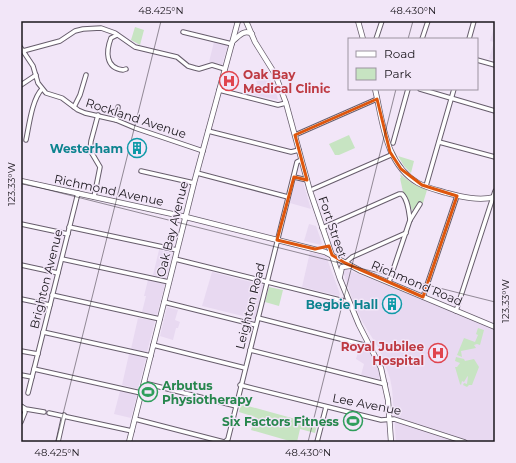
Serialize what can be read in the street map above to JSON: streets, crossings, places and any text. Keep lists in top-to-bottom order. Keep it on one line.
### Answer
{"streets":{"main road":["Richmond Avenue","Fort Street","Oak Bay Avenue","Richmond Road"],"street":["Rockland Avenue","Brighton Avenue","Leighton Road","Lee Avenue"]},"crossings":[["Rockland Avenue","Oak Bay Avenue"],["Richmond Avenue","Fort Street"],["Richmond Avenue","Oak Bay Avenue"],["Richmond Avenue","Brighton Avenue"],["Richmond Avenue","Richmond Road"],["Richmond Avenue","Leighton Road"],["Fort Street","Richmond Road"],["Fort Street","Leighton Road"],["Fort Street","Lee Avenue"],["Leighton Road","Lee Avenue"]],"places":{"hospital":["Oak Bay Medical Clinic","Royal Jubilee Hospital"],"building":["Westerham","Begbie Hall"],"sports":["Arbutus Physiotherapy","Six Factors Fitness"]},"legend":["Road","Park"],"coordinates":["48.425°N","48.430°N","123.33°W"]}
